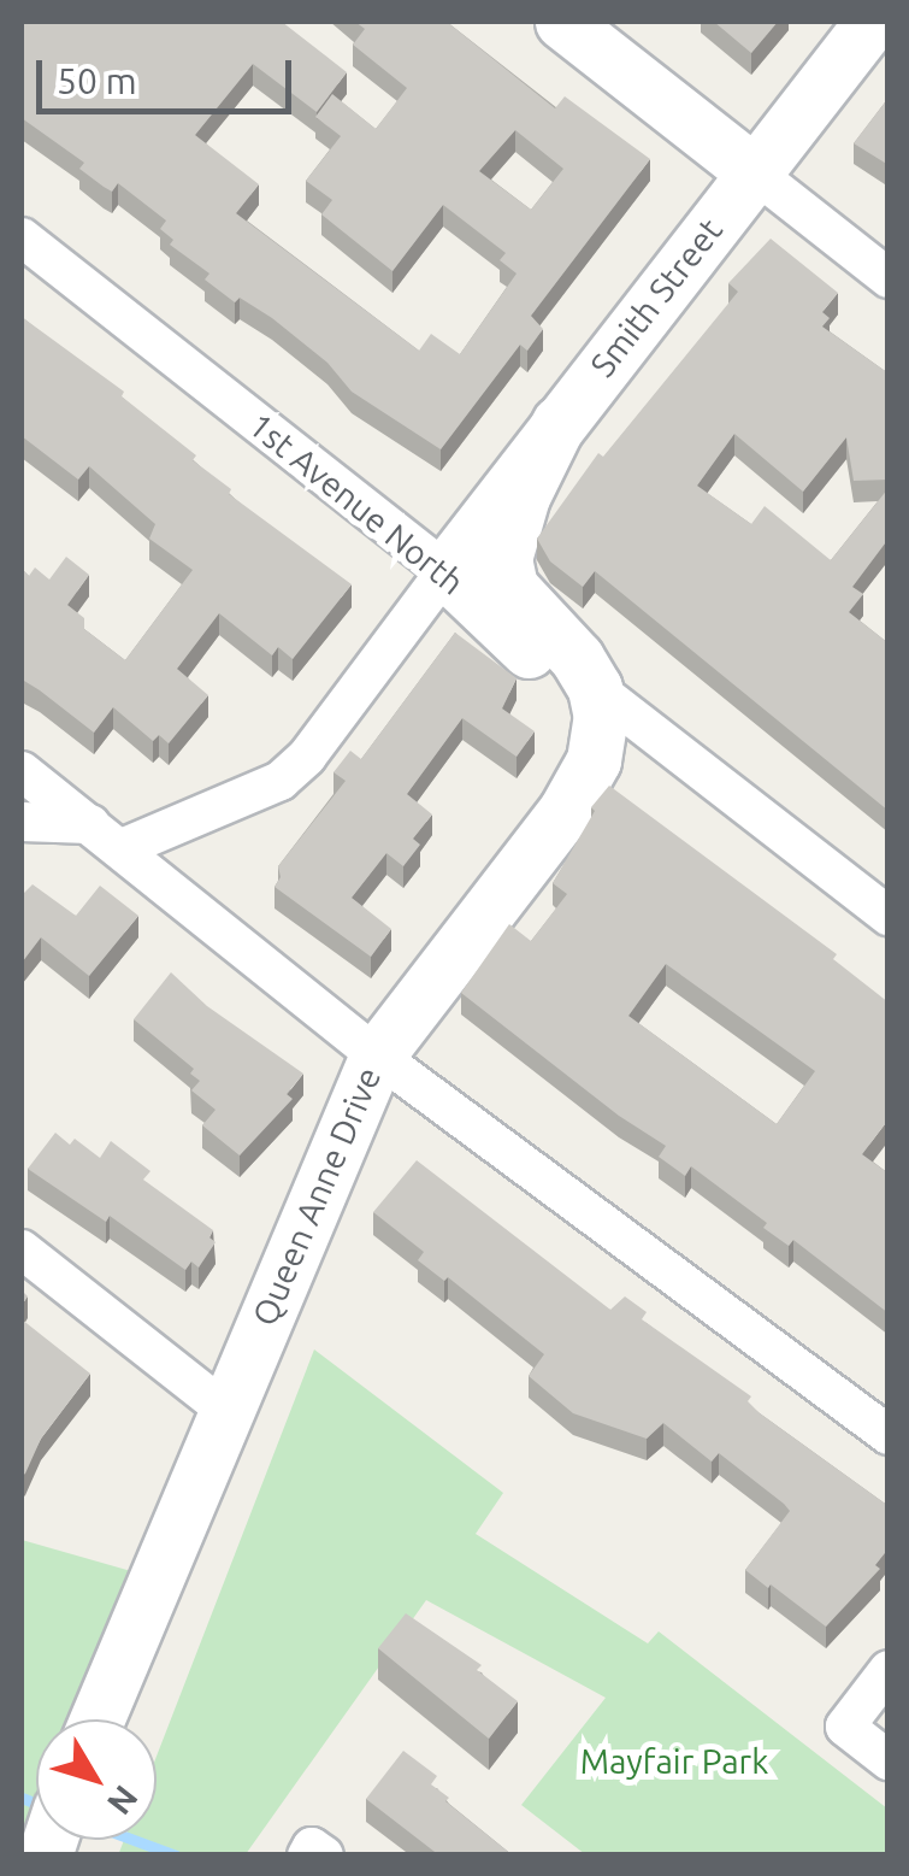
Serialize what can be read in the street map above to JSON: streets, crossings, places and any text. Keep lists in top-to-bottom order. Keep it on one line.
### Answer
{"streets":{"main road":["Smith Street","1st Avenue North","Queen Anne Drive"]},"crossings":[["Smith Street","1st Avenue North"],["Smith Street","Queen Anne Drive"],["1st Avenue North","Queen Anne Drive"]],"parks":["Mayfair Park"],"scale_bar":"50 m","north":"bottom right"}
